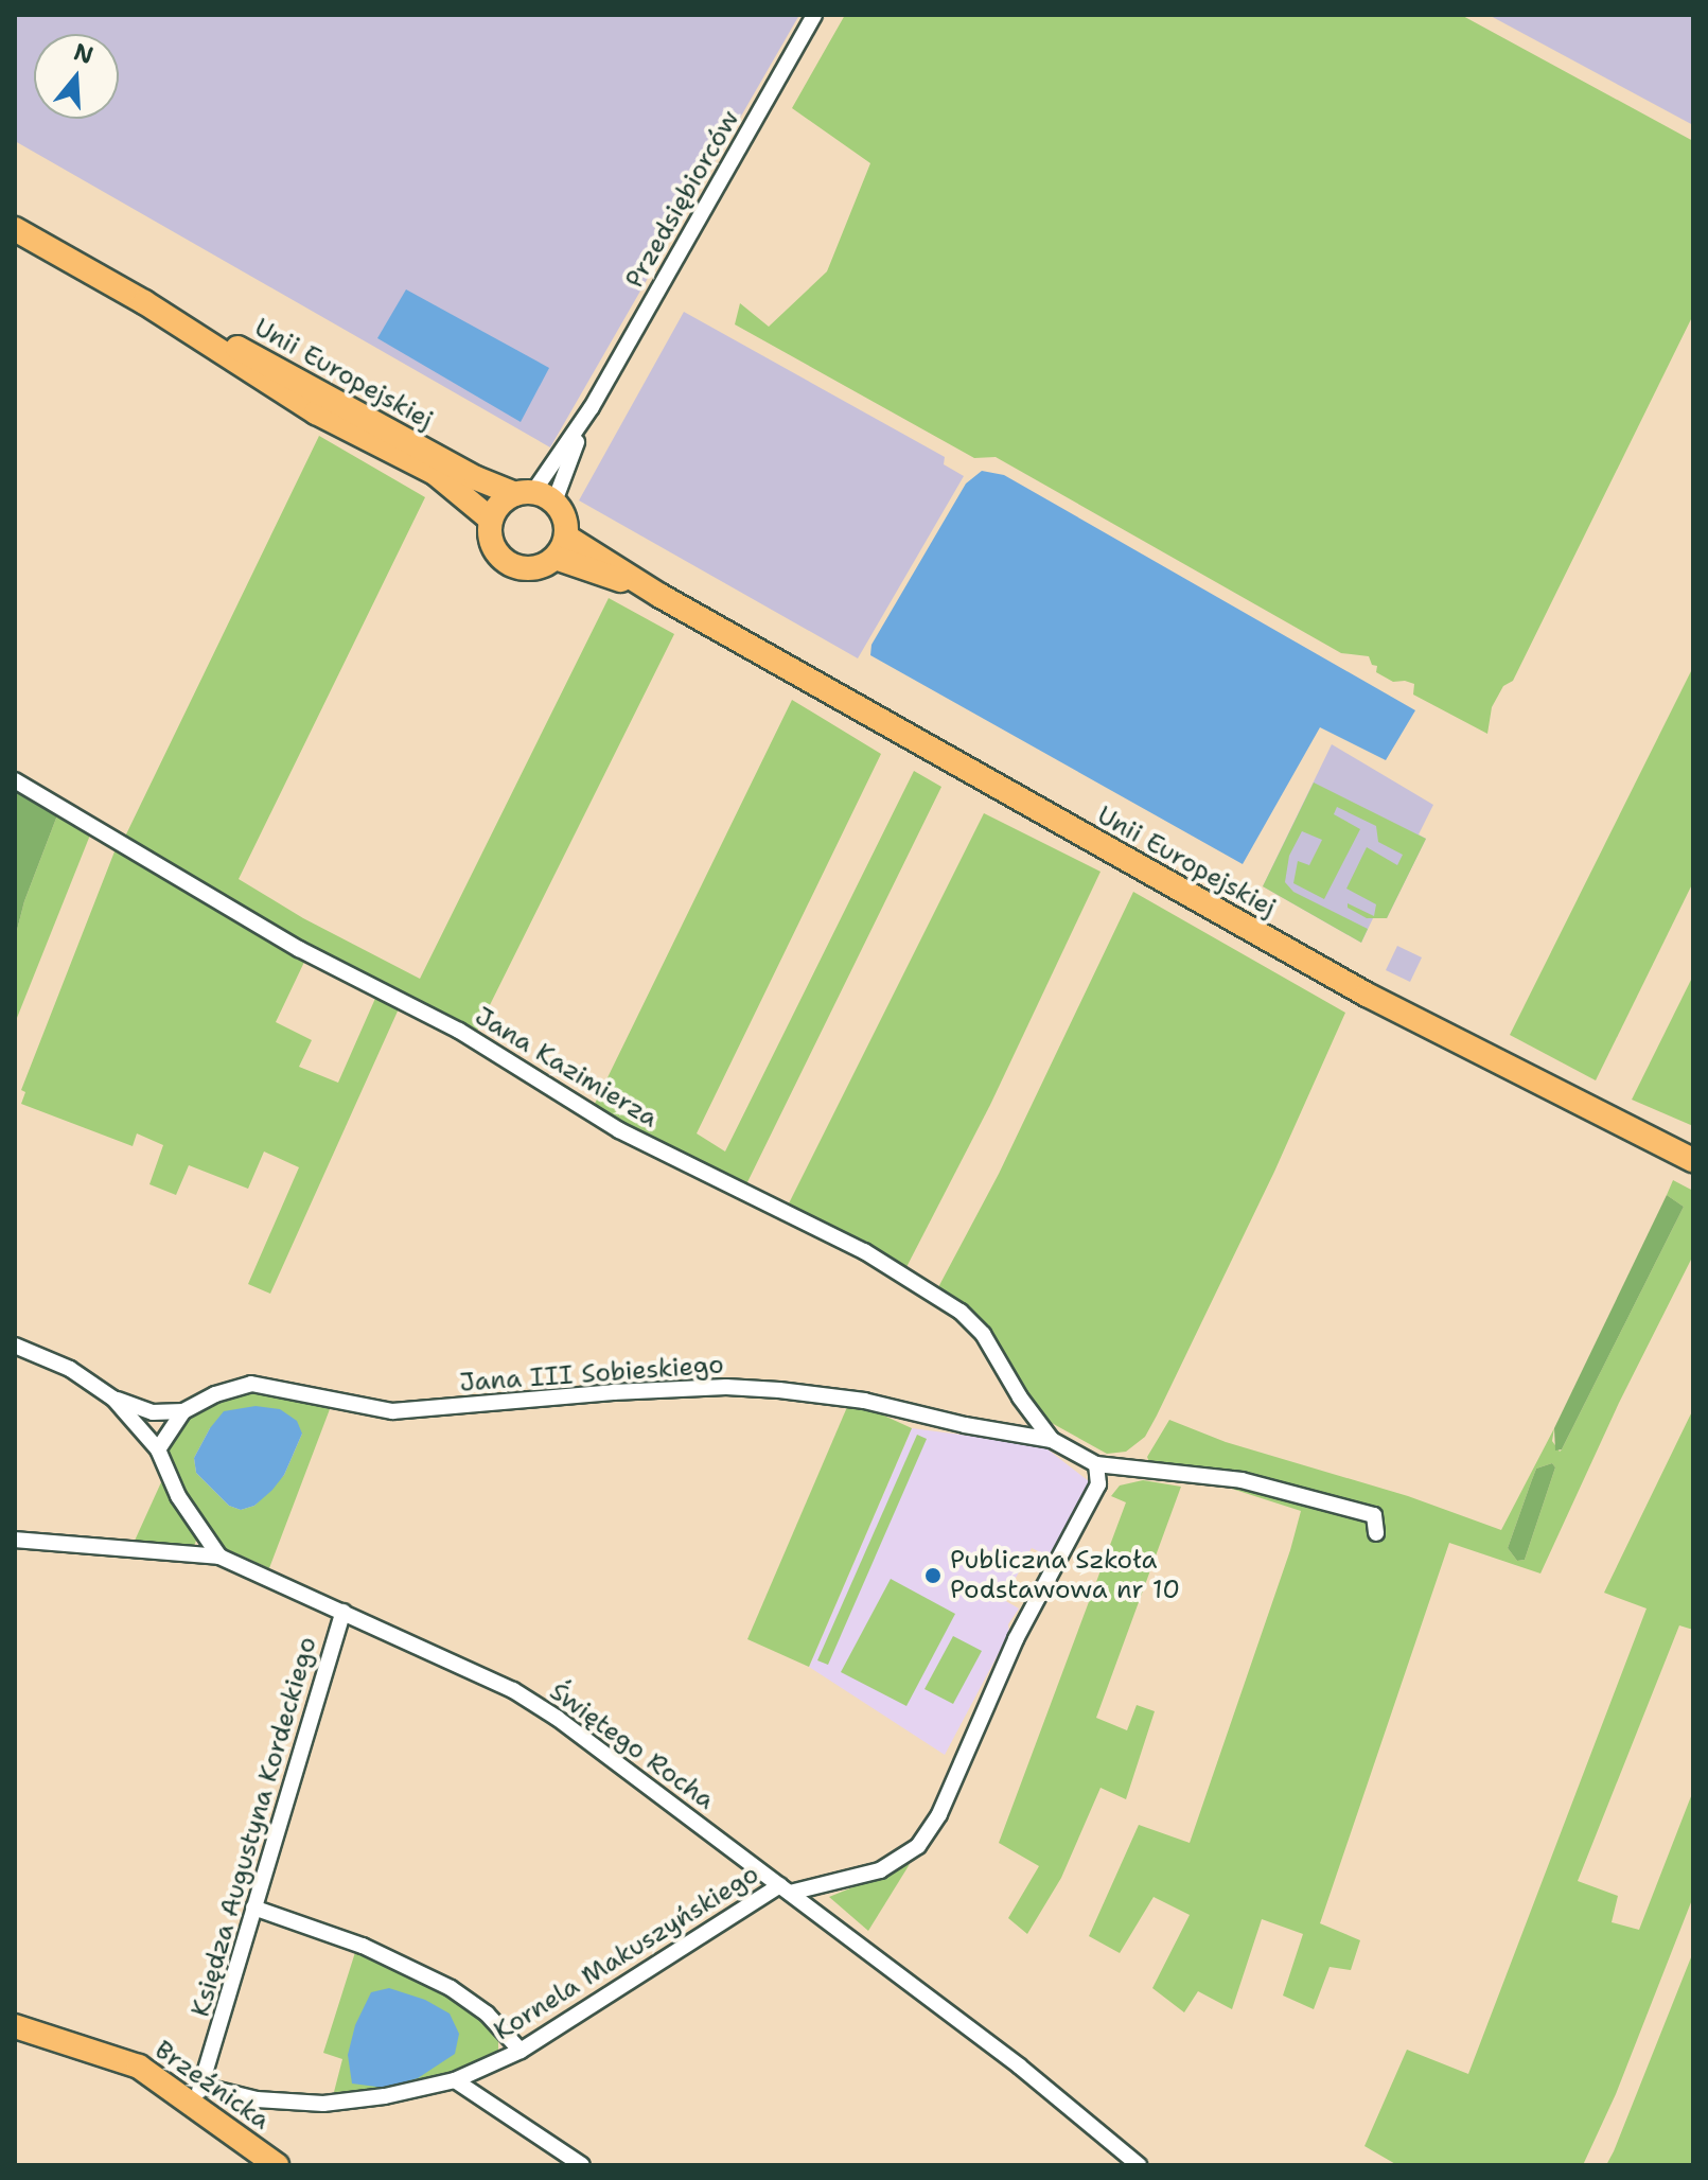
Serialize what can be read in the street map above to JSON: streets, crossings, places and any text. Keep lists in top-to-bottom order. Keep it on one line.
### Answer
{"streets":{"main road":["Unii Europejskiej","Brzeźnicka"],"street":["Przedsiębiorców","Jana Kazimierza","Jana III Sobieskiego","Świętego Rocha","Księdza Augustyna Kordeckiego","Kornela Makuszyńskiego"]},"crossings":[["Przedsiębiorców","Unii Europejskiej"],["Jana Kazimierza","Jana III Sobieskiego"],["Jana III Sobieskiego","Kornela Makuszyńskiego"],["Świętego Rocha","Księdza Augustyna Kordeckiego"],["Świętego Rocha","Kornela Makuszyńskiego"],["Księdza Augustyna Kordeckiego","Kornela Makuszyńskiego"],["Księdza Augustyna Kordeckiego","Brzeźnicka"],["Kornela Makuszyńskiego","Brzeźnicka"]],"places":["Publiczna Szkoła Podstawowa nr 10"],"north":"top"}
